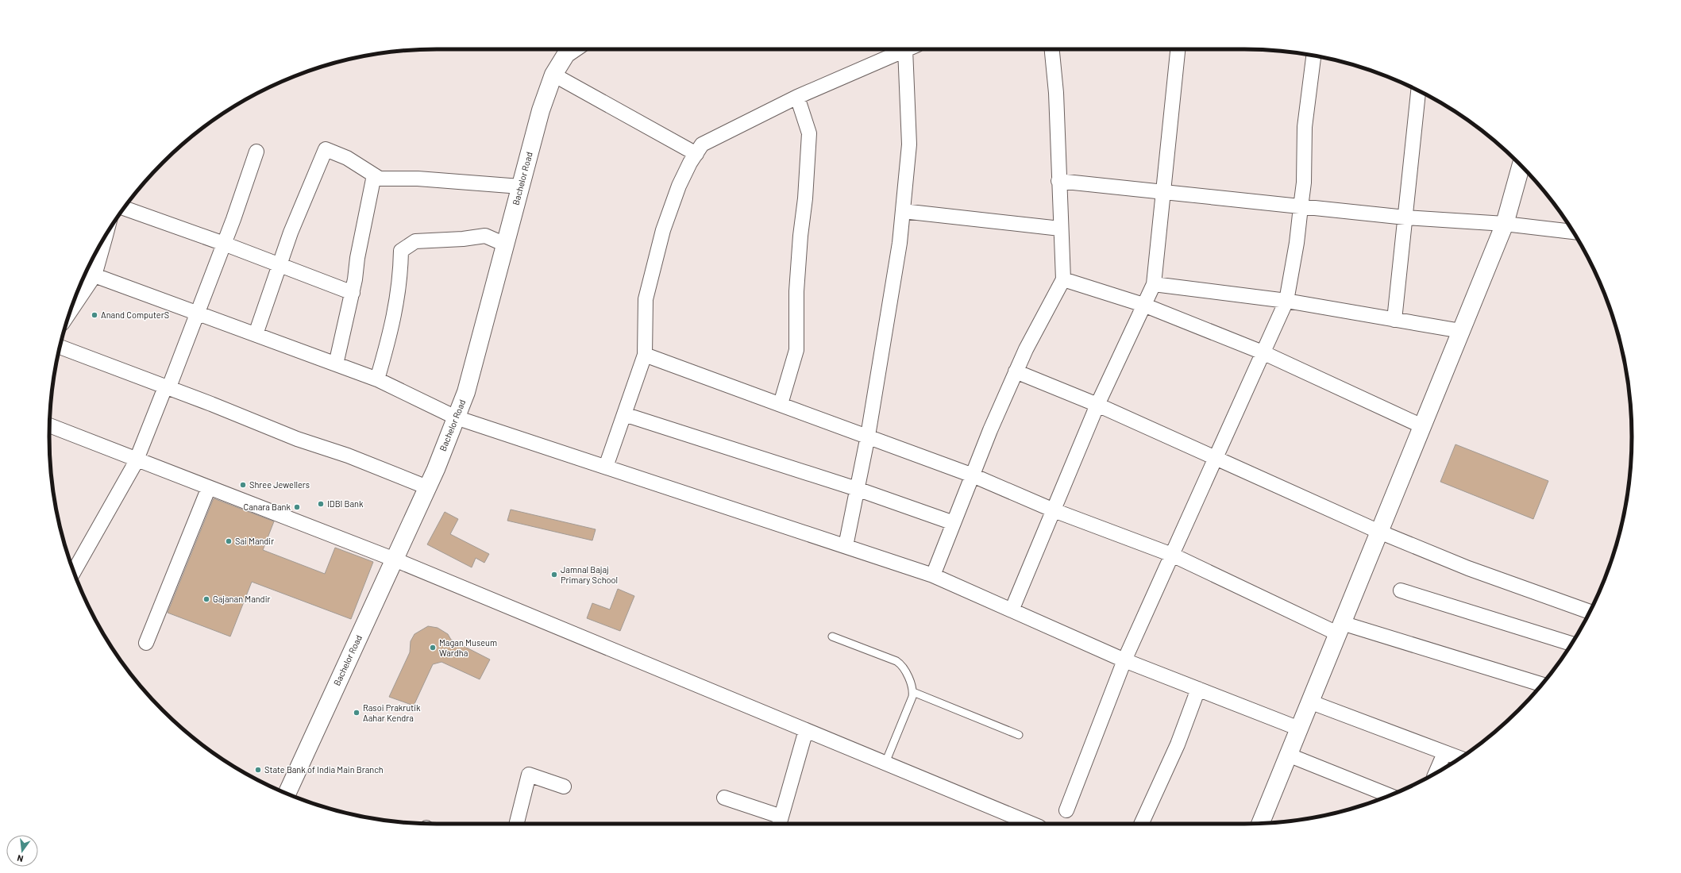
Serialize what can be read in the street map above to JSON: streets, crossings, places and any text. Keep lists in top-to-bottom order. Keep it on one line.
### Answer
{"streets":{"main road":["Bachelor Road"]},"places":["Anand ComputerS","Shree Jewellers","IDBI Bank","Canara Bank","Sai Mandir","Jamnal Bajaj Primary School","Gajanan Mandir","Magan Museum Wardha","Rasoi Prakrutik Aahar Kendra","State Bank of India Main Branch"],"north":"bottom"}
